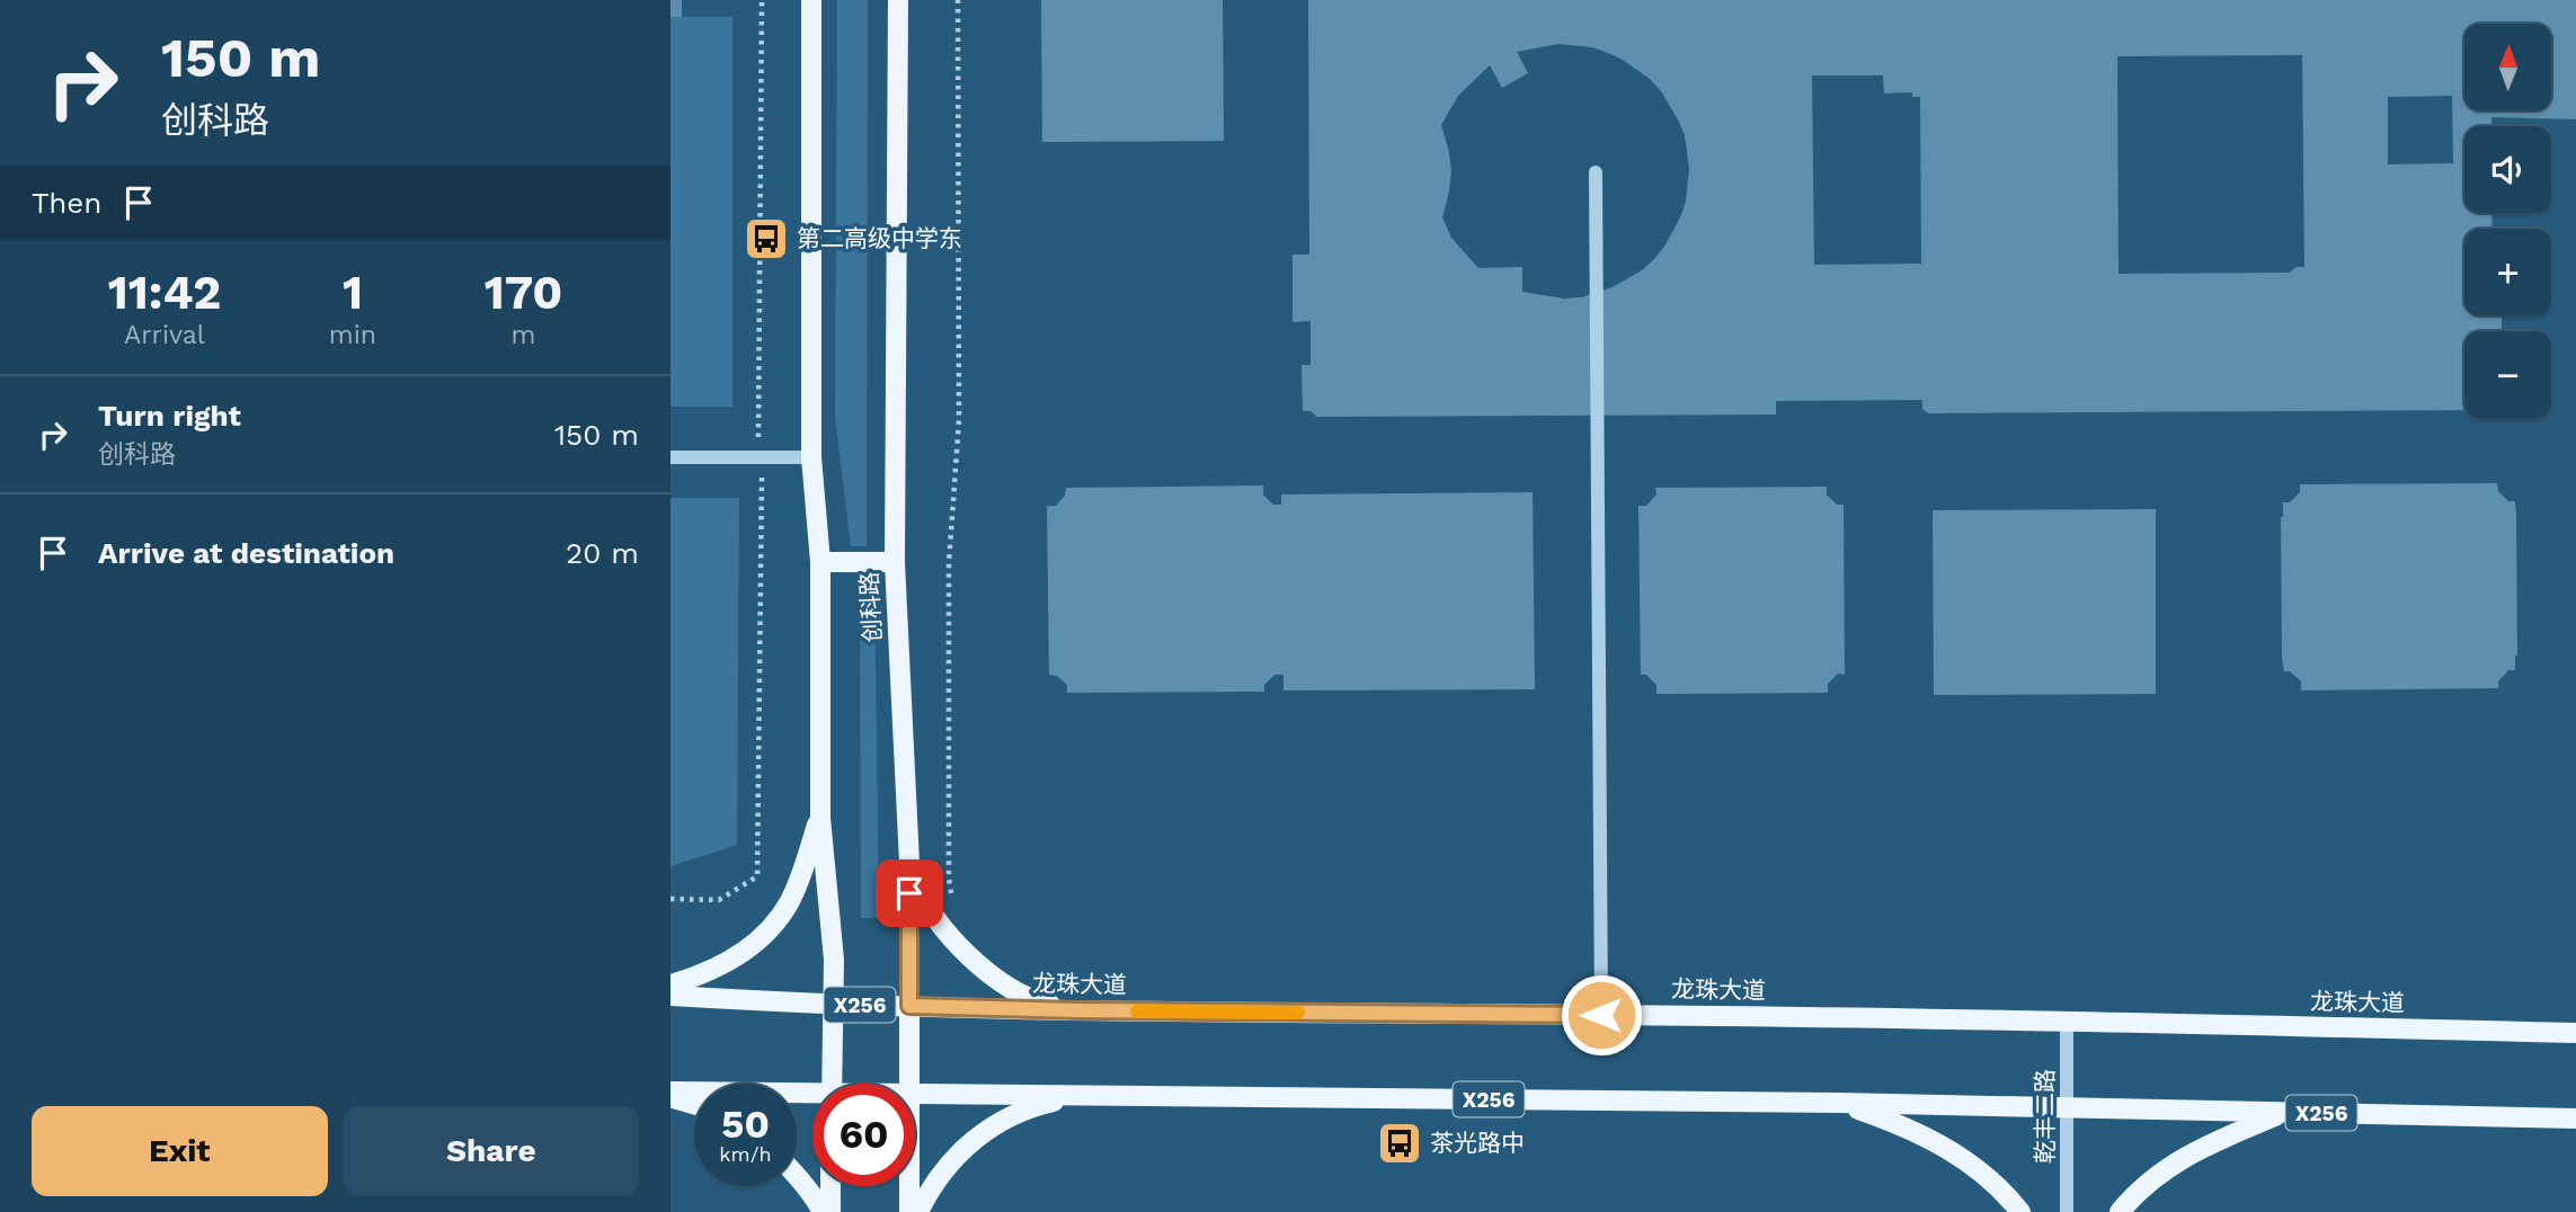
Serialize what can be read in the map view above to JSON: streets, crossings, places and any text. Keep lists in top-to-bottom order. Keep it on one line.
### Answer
{"streets":{"main road":["创科路","龙珠大道","X256"],"street":["乾丰二路"]},"crossings":[["创科路","龙珠大道"],["龙珠大道","乾丰二路"],["X256","乾丰二路"]],"places":{"bus stop":["第二高级中学东","茶光路中"]},"north":"top","page":{"turn":["150 m","创科路"],"map_buttons":["+","−"],"then":"Then","eta":["11:42","Arrival","1","min","170","m"],"list":[{"name":"Turn right","note":"创科路","value":"150 m"},{"name":"Arrive at destination","value":"20 m"}],"speed":"50 km/h","limit":"60","buttons":["Exit","Share"]}}
